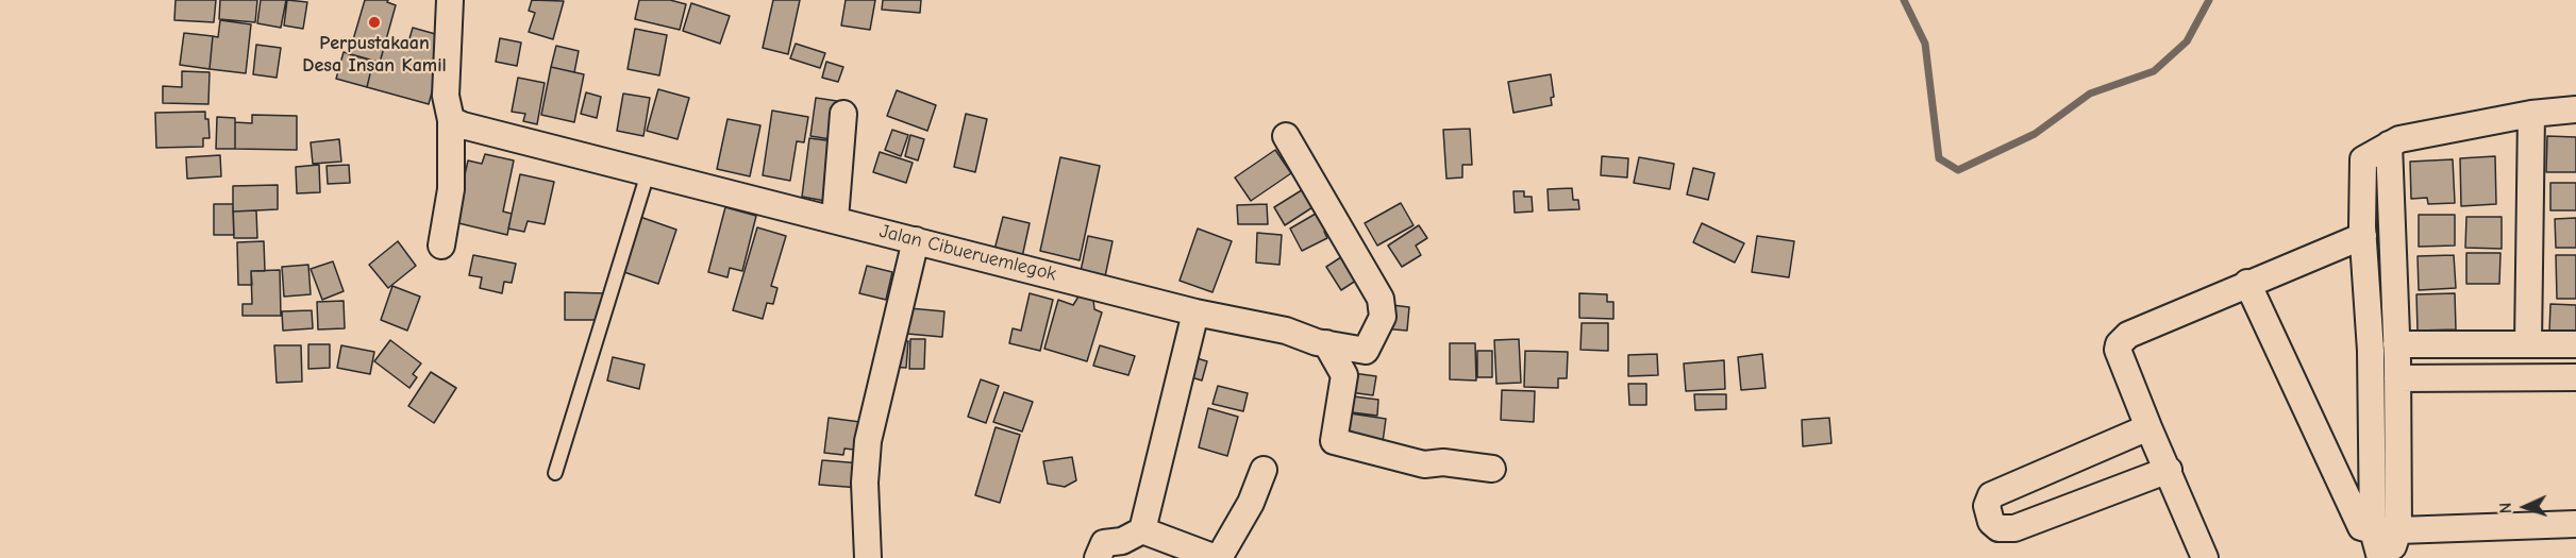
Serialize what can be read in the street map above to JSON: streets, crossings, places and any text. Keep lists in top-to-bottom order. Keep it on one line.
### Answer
{"streets":{"street":["Jalan Cibueruemlegok"]},"places":["Perpustakaan Desa Insan Kamil"],"north":"left"}
